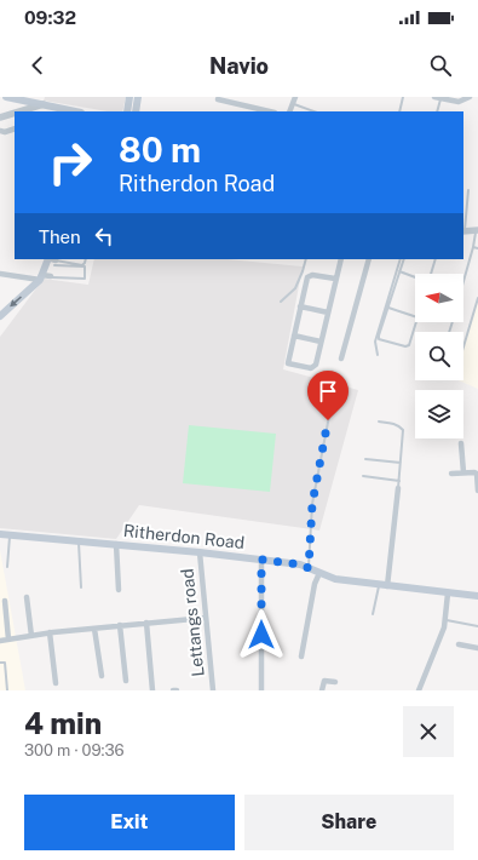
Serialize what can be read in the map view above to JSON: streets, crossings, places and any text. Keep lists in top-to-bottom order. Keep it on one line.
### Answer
{"streets":{"main road":["Ritherdon Road"],"street":["Lettangs road"]},"crossings":[["Ritherdon Road","Lettangs road"]],"north":"left","page":{"status":"09:32","header":"Navio","turn":["80 m","Ritherdon Road"],"then":"Then","heading":["4 min","300 m · 09:36"],"buttons":["Exit","Share"]}}
